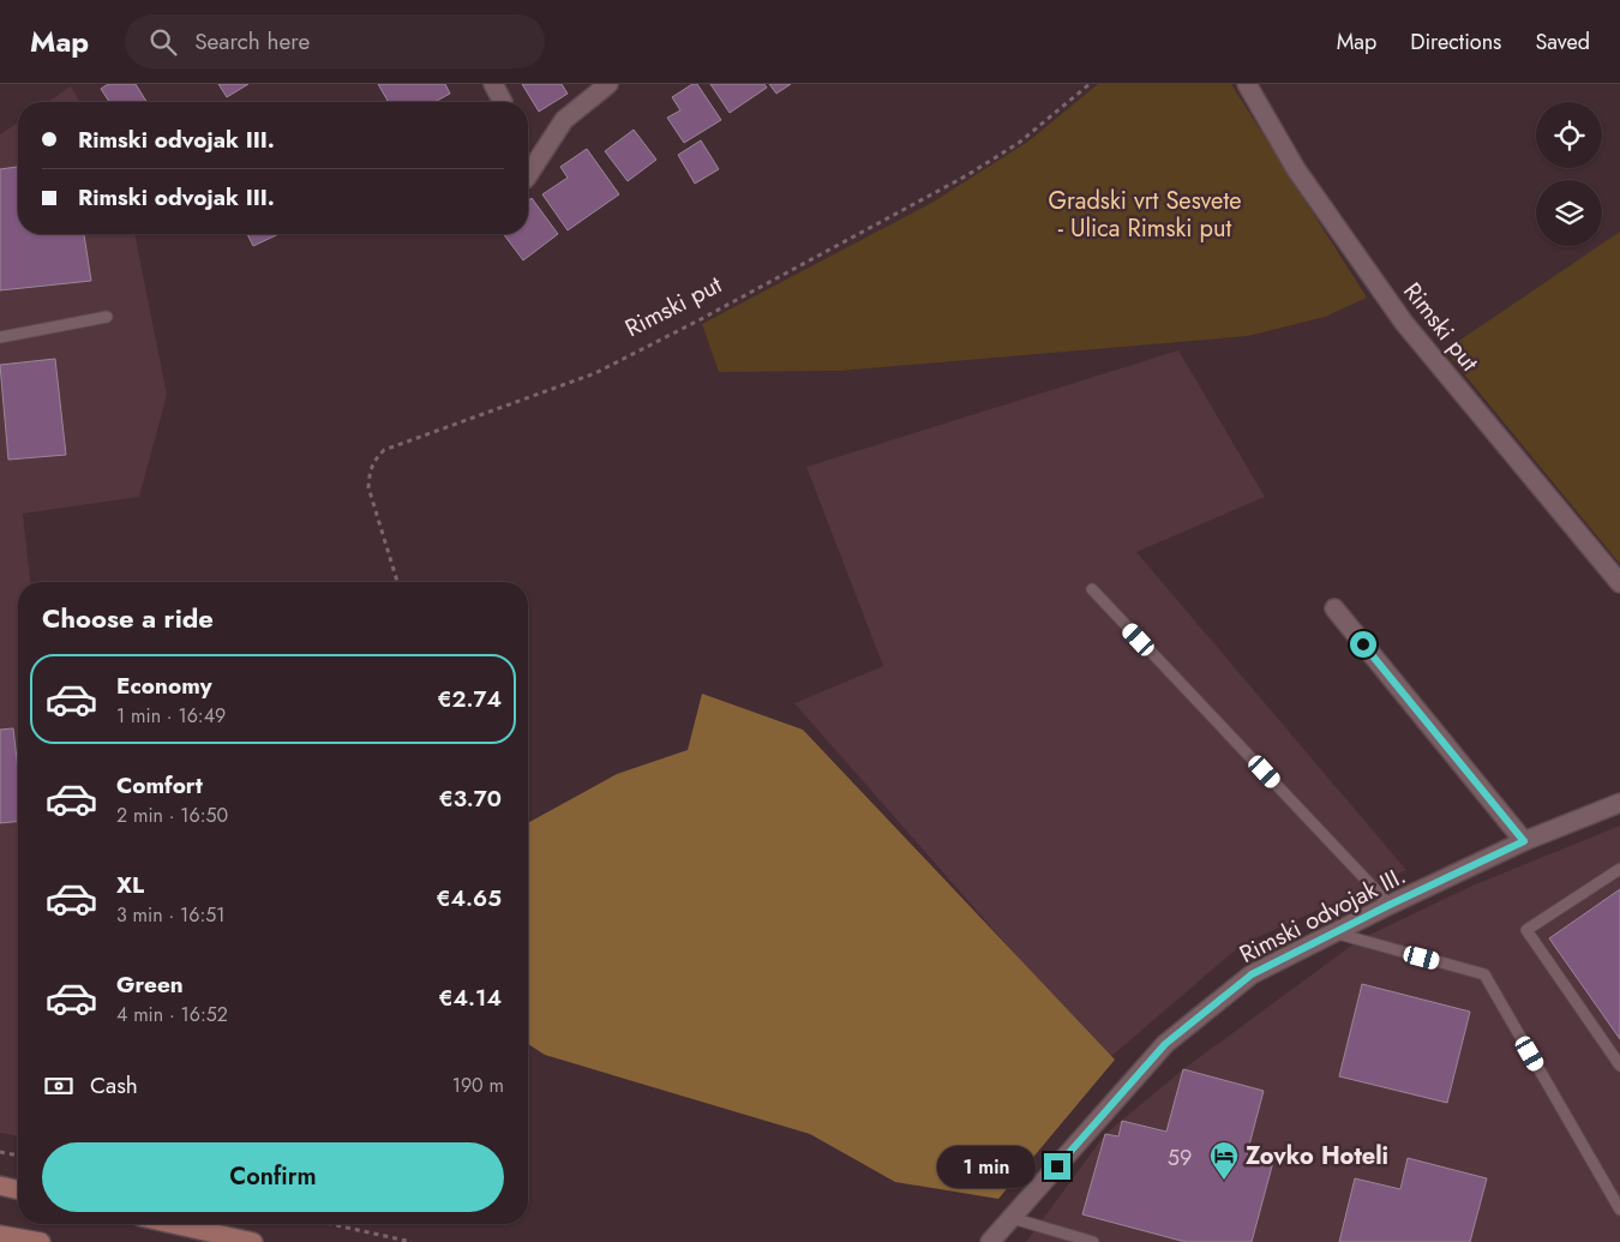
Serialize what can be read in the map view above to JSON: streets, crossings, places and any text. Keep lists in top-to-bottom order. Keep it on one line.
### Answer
{"streets":{"street":["Rimski put","Rimski odvojak III."]},"parks":["Gradski vrt Sesvete - Ulica Rimski put"],"places":{"hotel":["Zovko Hoteli"]},"house_numbers":["59"],"page":{"header":"Map","search":"Search here","nav":["Map","Directions","Saved"],"banner":["Rimski odvojak III.","Rimski odvojak III."],"heading":"Choose a ride","list":[{"name":"Economy","note":"1 min · 16:49","value":"€2.74"},{"name":"Comfort","note":"2 min · 16:50","value":"€3.70"},{"name":"XL","note":"3 min · 16:51","value":"€4.65"},{"name":"Green","note":"4 min · 16:52","value":"€4.14"}],"pay":["Cash","190 m"],"buttons":"Confirm","bubble":"1 min"}}
